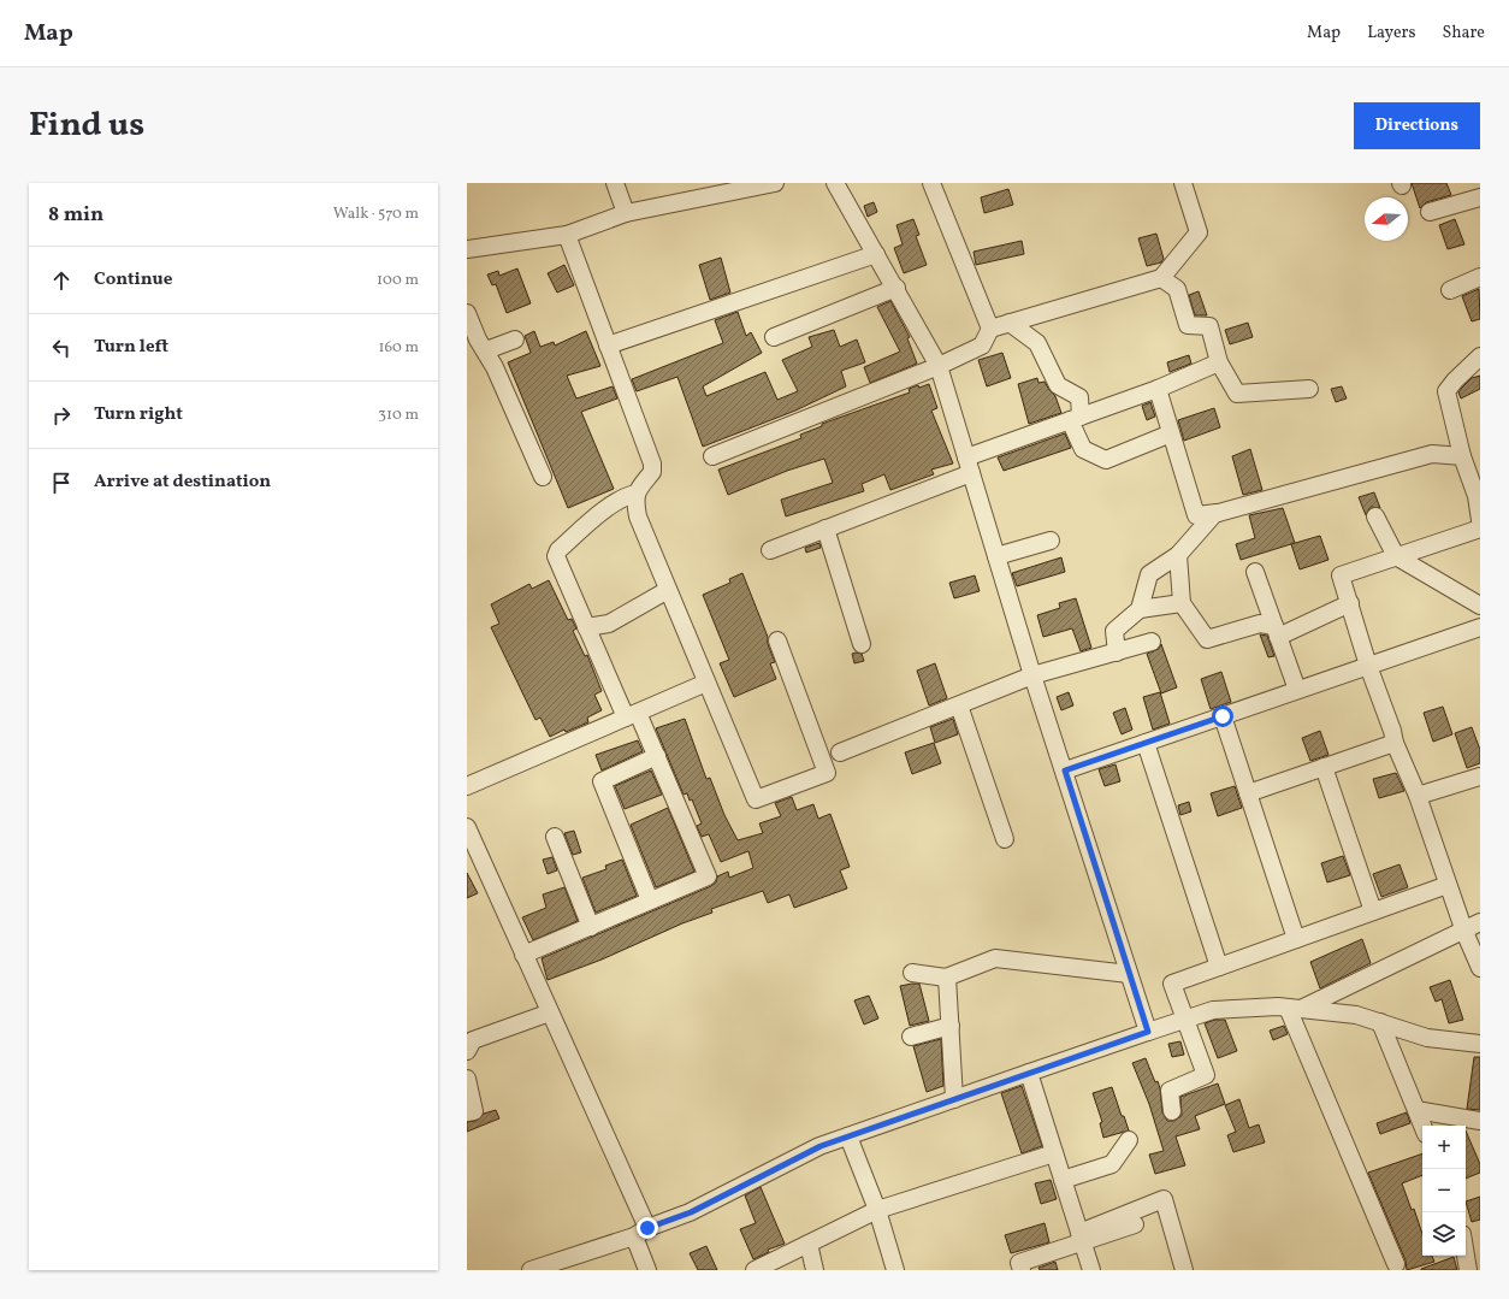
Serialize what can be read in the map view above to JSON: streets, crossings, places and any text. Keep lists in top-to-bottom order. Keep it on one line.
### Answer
{"north":"left","page":{"header":"Map","nav":["Map","Layers","Share"],"title":"Find us","buttons":"Directions","heading":["8 min","Walk · 570 m"],"list":[["Continue","100 m"],["Turn left","160 m"],["Turn right","310 m"],"Arrive at destination"],"map_buttons":["+","−"]}}
